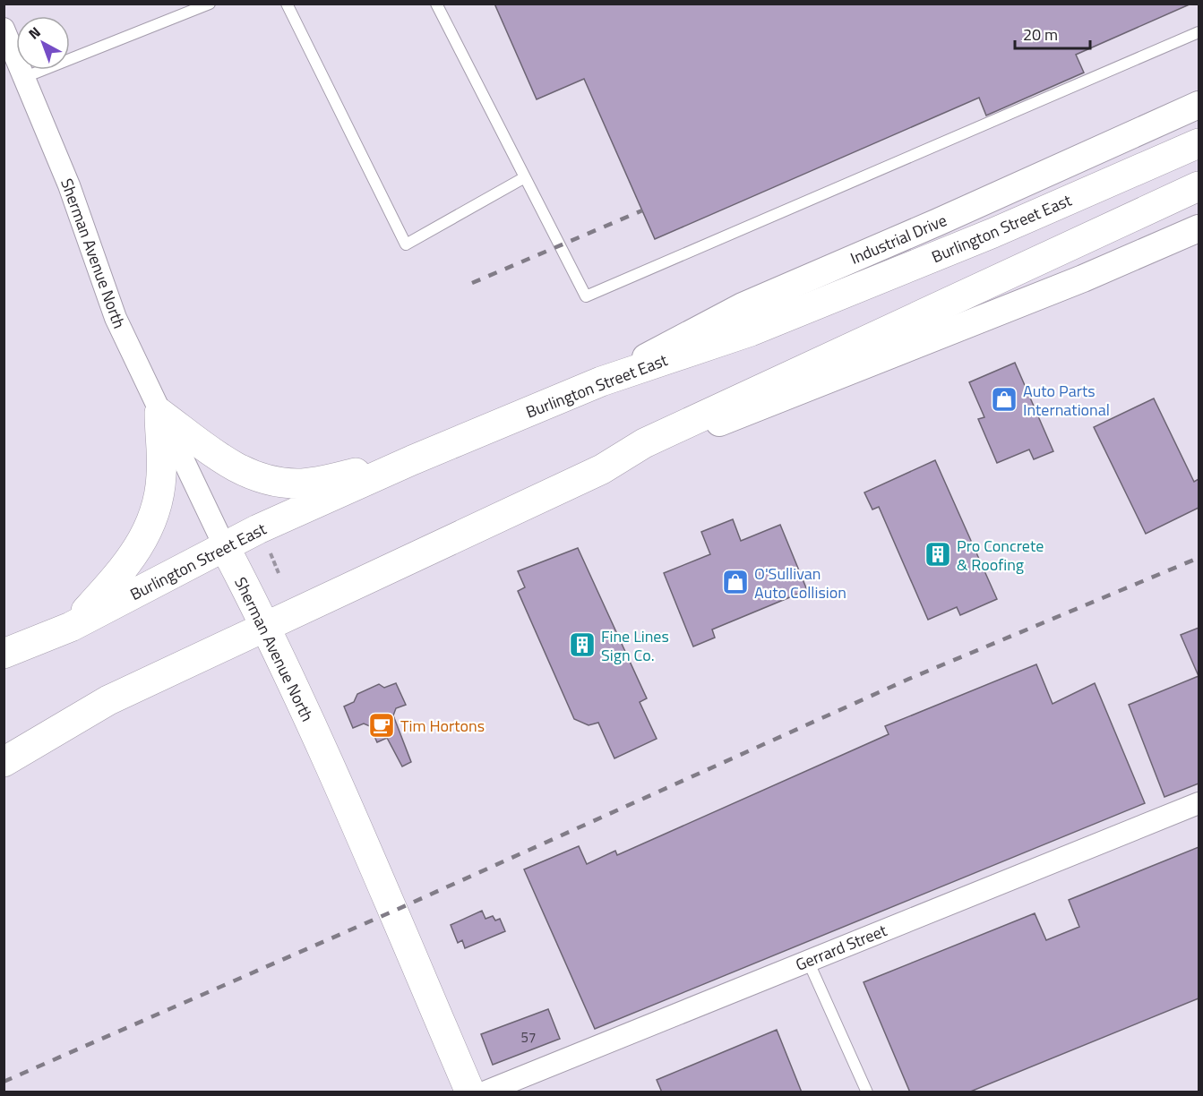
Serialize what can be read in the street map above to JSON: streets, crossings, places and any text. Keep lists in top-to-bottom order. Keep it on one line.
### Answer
{"streets":{"main road":["Burlington Street East","Sherman Avenue North"],"street":["Industrial Drive","Gerrard Street"]},"crossings":[["Burlington Street East","Industrial Drive"],["Burlington Street East","Sherman Avenue North"]],"places":{"shop":["Auto Parts International","O'Sullivan Auto Collision"],"building":["Pro Concrete & Roofing","Fine Lines Sign Co."],"cafe":["Tim Hortons"]},"house_numbers":["57"],"scale_bar":"20 m","north":"top left"}
